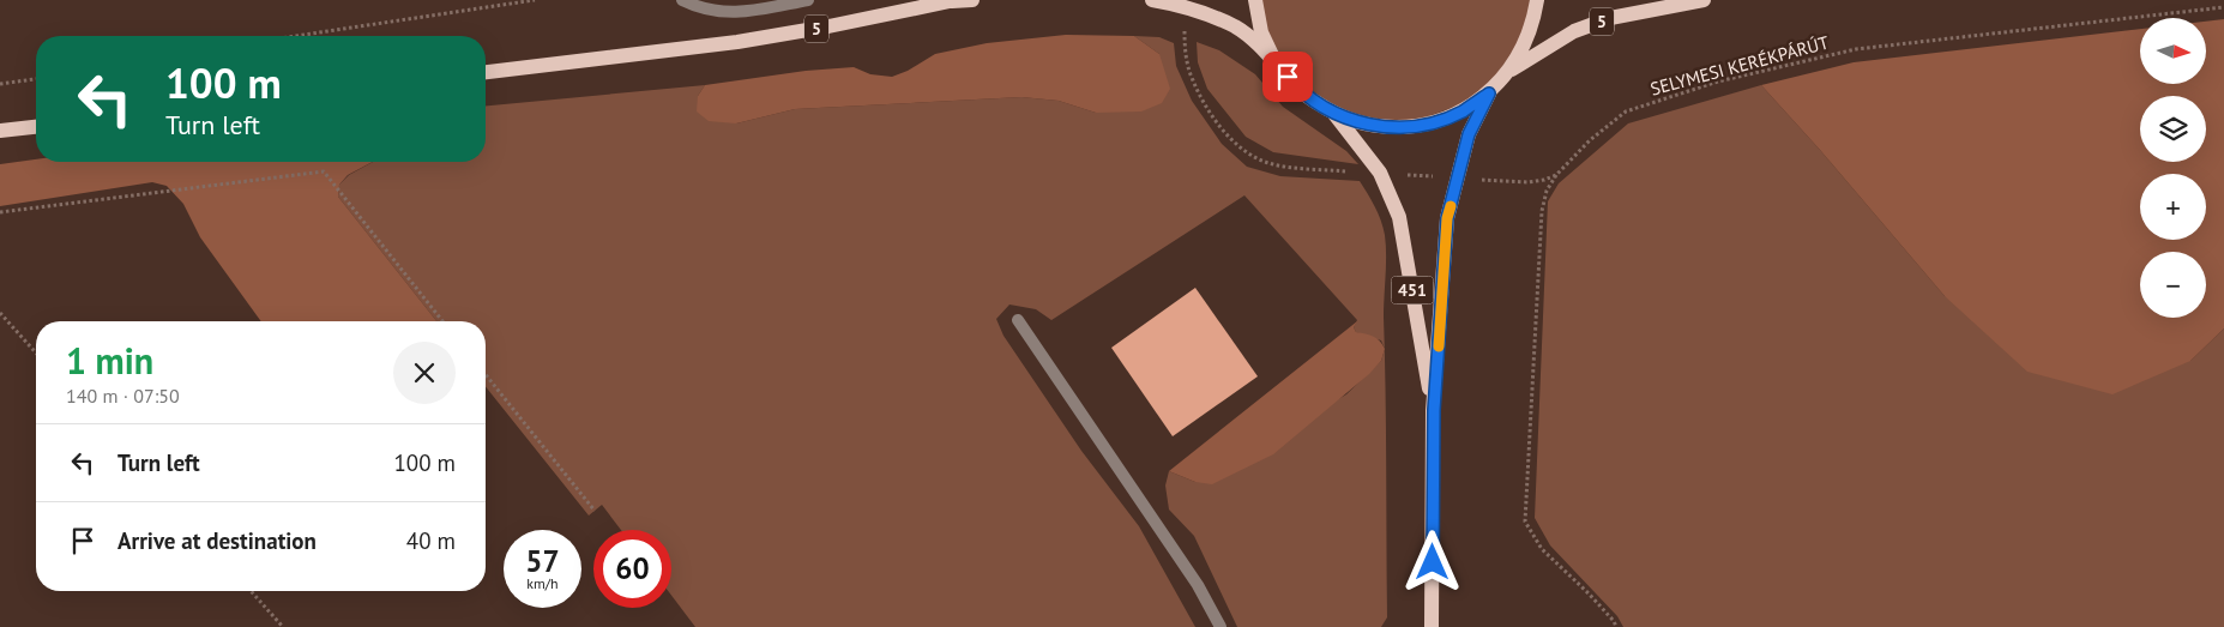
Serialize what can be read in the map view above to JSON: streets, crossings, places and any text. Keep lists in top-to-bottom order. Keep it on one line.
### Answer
{"streets":{"main road":["5","451"],"path":["SELYMESI KERÉKPÁRÚT"]},"crossings":[["5","451"]],"north":"right","page":{"map_buttons":["+","−"],"turn":["100 m","Turn left"],"heading":["1 min","140 m · 07:50"],"list":[{"name":"Turn left","value":"100 m"},{"name":"Arrive at destination","value":"40 m"}],"speed":"57 km/h","limit":"60"}}
